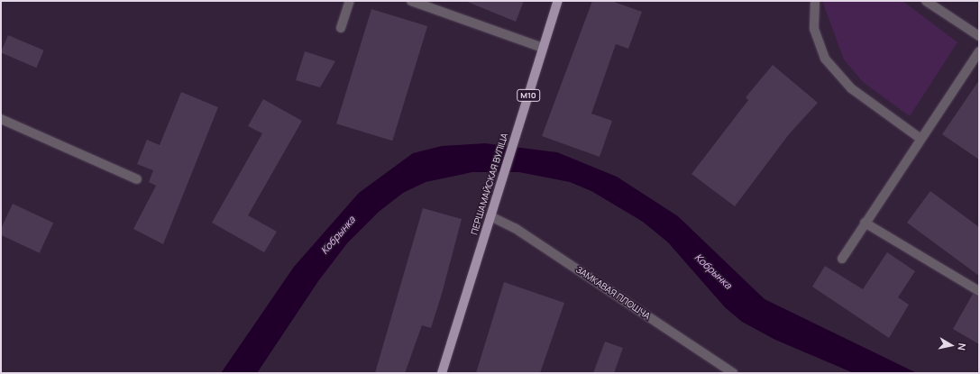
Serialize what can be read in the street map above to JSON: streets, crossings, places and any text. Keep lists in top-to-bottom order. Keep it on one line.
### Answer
{"streets":{"main road":["М10","ПЕРШАМАЙСКАЯ ВУЛІЦА"],"street":["ЗАМКАВАЯ ПЛОШЧА"]},"crossings":[["ПЕРШАМАЙСКАЯ ВУЛІЦА","ЗАМКАВАЯ ПЛОШЧА"]],"water":["Кобрынка"],"north":"right"}
